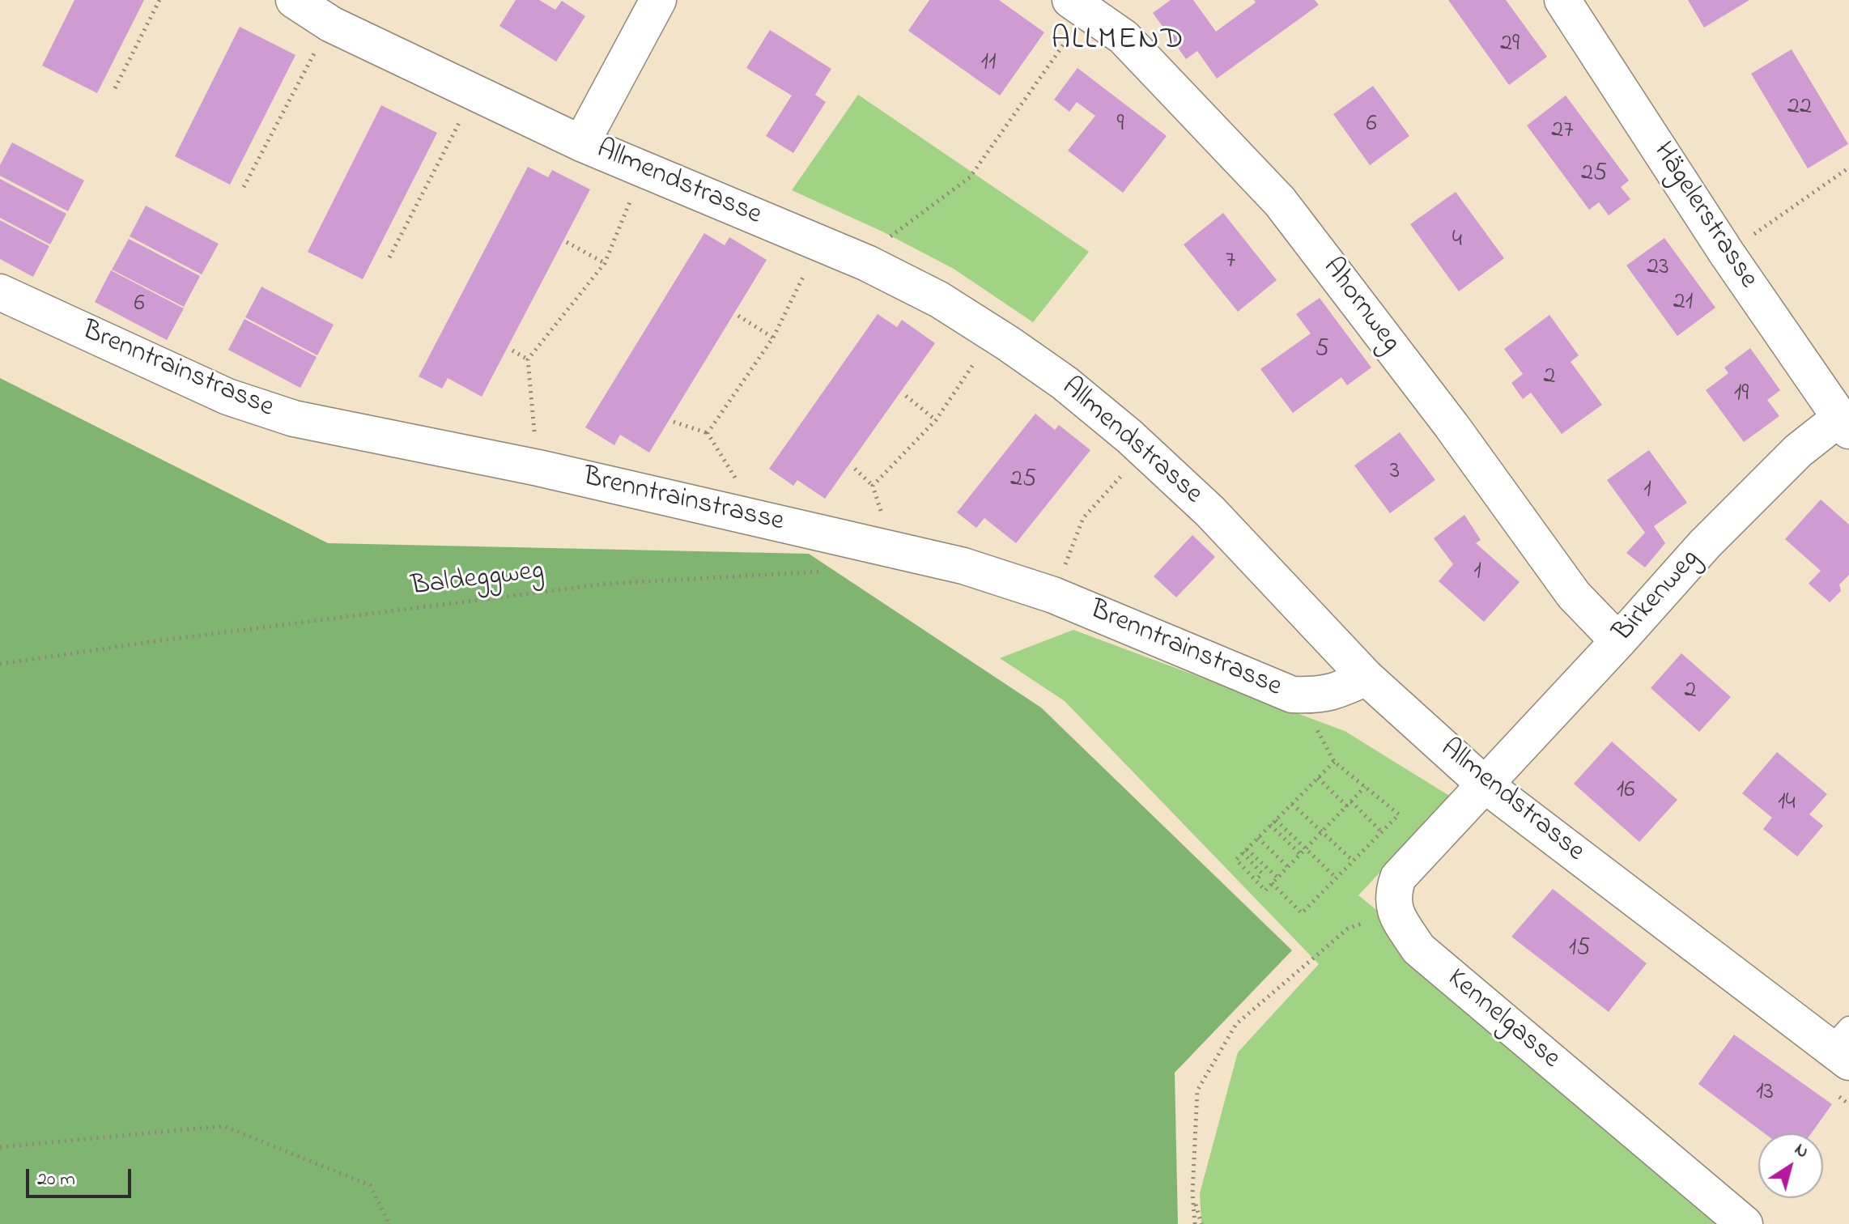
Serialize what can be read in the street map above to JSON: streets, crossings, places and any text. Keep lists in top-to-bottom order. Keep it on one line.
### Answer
{"streets":{"street":["Allmendstrasse","Hägelerstrasse","Ahornweg","Brenntrainstrasse","Birkenweg","Kennelgasse"],"path":["Baldeggweg"]},"crossings":[["Allmendstrasse","Brenntrainstrasse"],["Allmendstrasse","Birkenweg"],["Hägelerstrasse","Birkenweg"],["Ahornweg","Birkenweg"]],"districts":["ALLMEND"],"house_numbers":["29","11","22","9","6","27","25","4","7","23","21","6","5","2","19","3","25","1","1","2","16","14","15","13"],"scale_bar":"20 m","north":"top right"}
